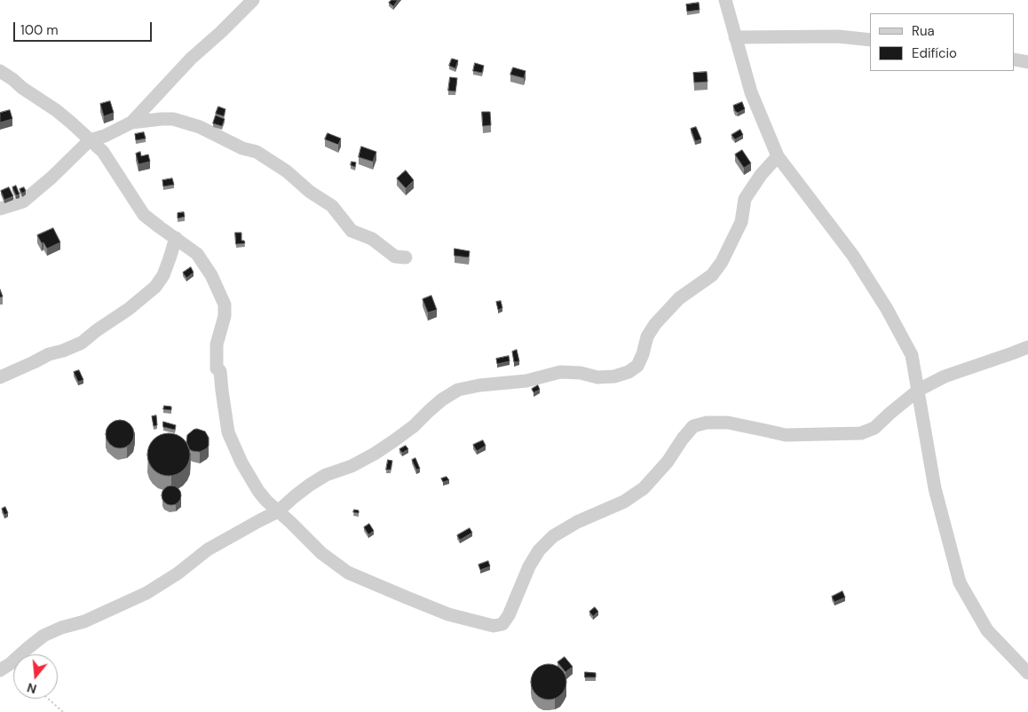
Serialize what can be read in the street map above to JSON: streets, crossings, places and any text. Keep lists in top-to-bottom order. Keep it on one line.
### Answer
{"legend":["Rua","Edifício"],"scale_bar":"100 m","north":"bottom"}
